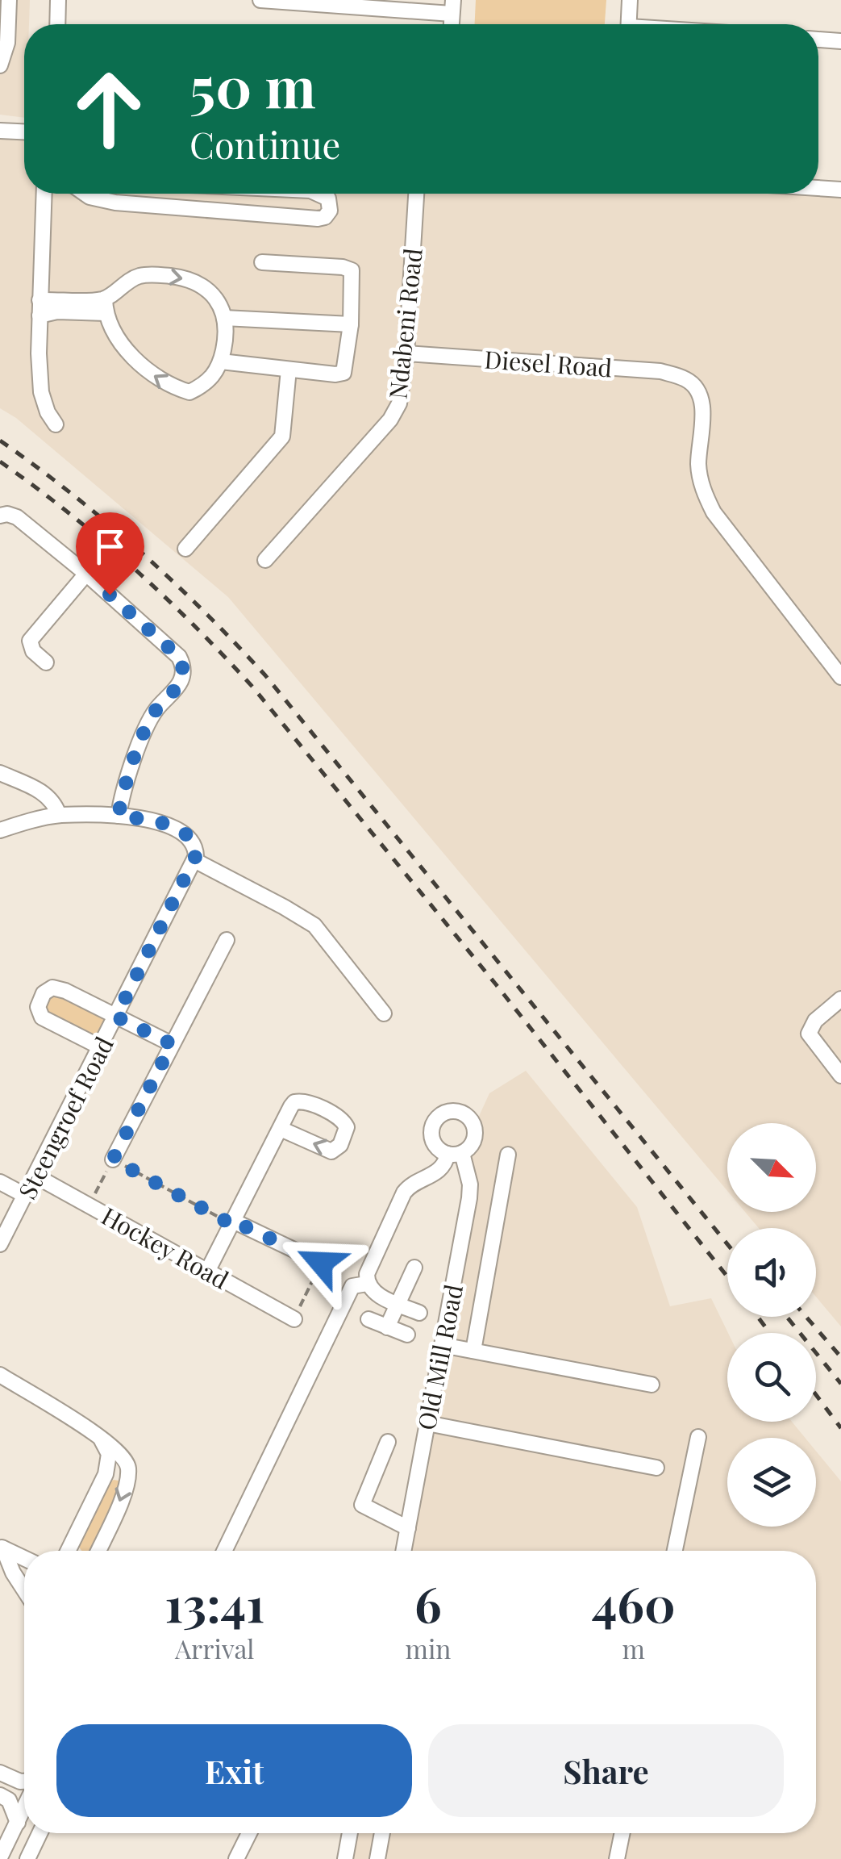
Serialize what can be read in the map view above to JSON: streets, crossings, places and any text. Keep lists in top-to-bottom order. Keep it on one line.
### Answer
{"streets":{"street":["Ndabeni Road","Diesel Road","Steengroef Road","Hockey Road","Old Mill Road"]},"crossings":[["Ndabeni Road","Diesel Road"],["Steengroef Road","Hockey Road"]],"north":"bottom right","page":{"turn":["50 m","Continue"],"eta":["13:41","Arrival","6","min","460","m"],"buttons":["Exit","Share"]}}
